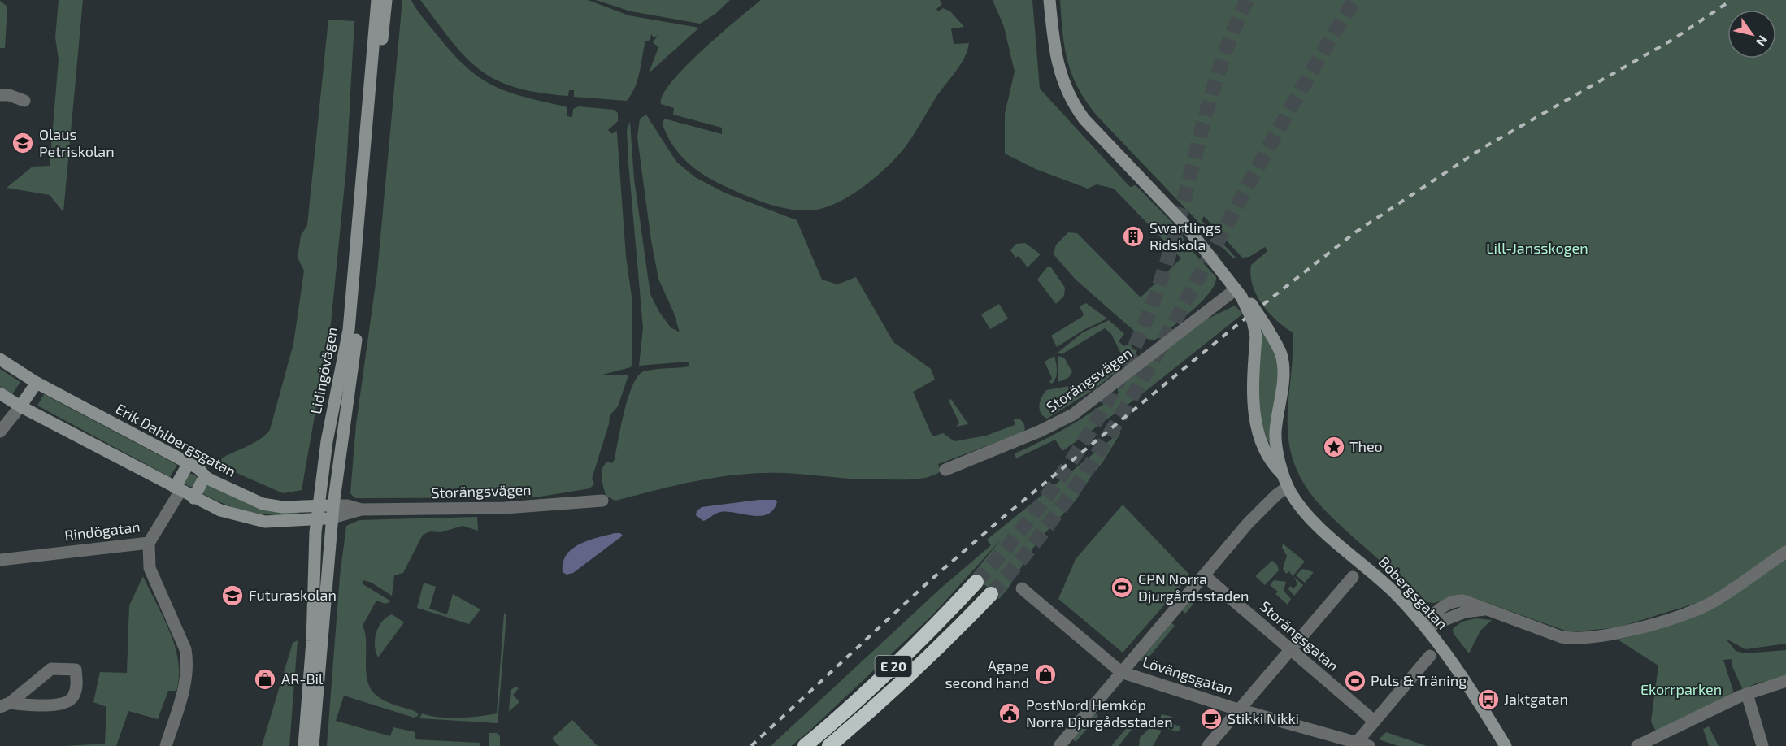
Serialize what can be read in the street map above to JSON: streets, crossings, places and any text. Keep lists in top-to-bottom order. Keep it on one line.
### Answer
{"streets":{"highway":["E 20"],"street":["Lidingövägen","Storängsvägen","Erik Dahlbergsgatan","Rindögatan","Bobergsgatan","Storängsgatan","Lövängsgatan"]},"crossings":[["Lidingövägen","Storängsvägen"],["Lidingövägen","Erik Dahlbergsgatan"],["Storängsvägen","Erik Dahlbergsgatan"],["Storängsvägen","Bobergsgatan"]],"parks":["Lill-Jansskogen","Ekorrparken"],"places":{"school or university":["Olaus Petriskolan","Futuraskolan"],"building":["Swartlings Ridskola"],"place":["Theo"],"sports":["CPN Norra Djurgårdsstaden","Puls & Träning"],"shop":["Agape second hand","AR-Bil"],"bus stop":["Jaktgatan"],"public building":["PostNord Hemköp Norra Djurgådsstaden"],"cafe":["Stikki Nikki"]},"north":"bottom right"}
